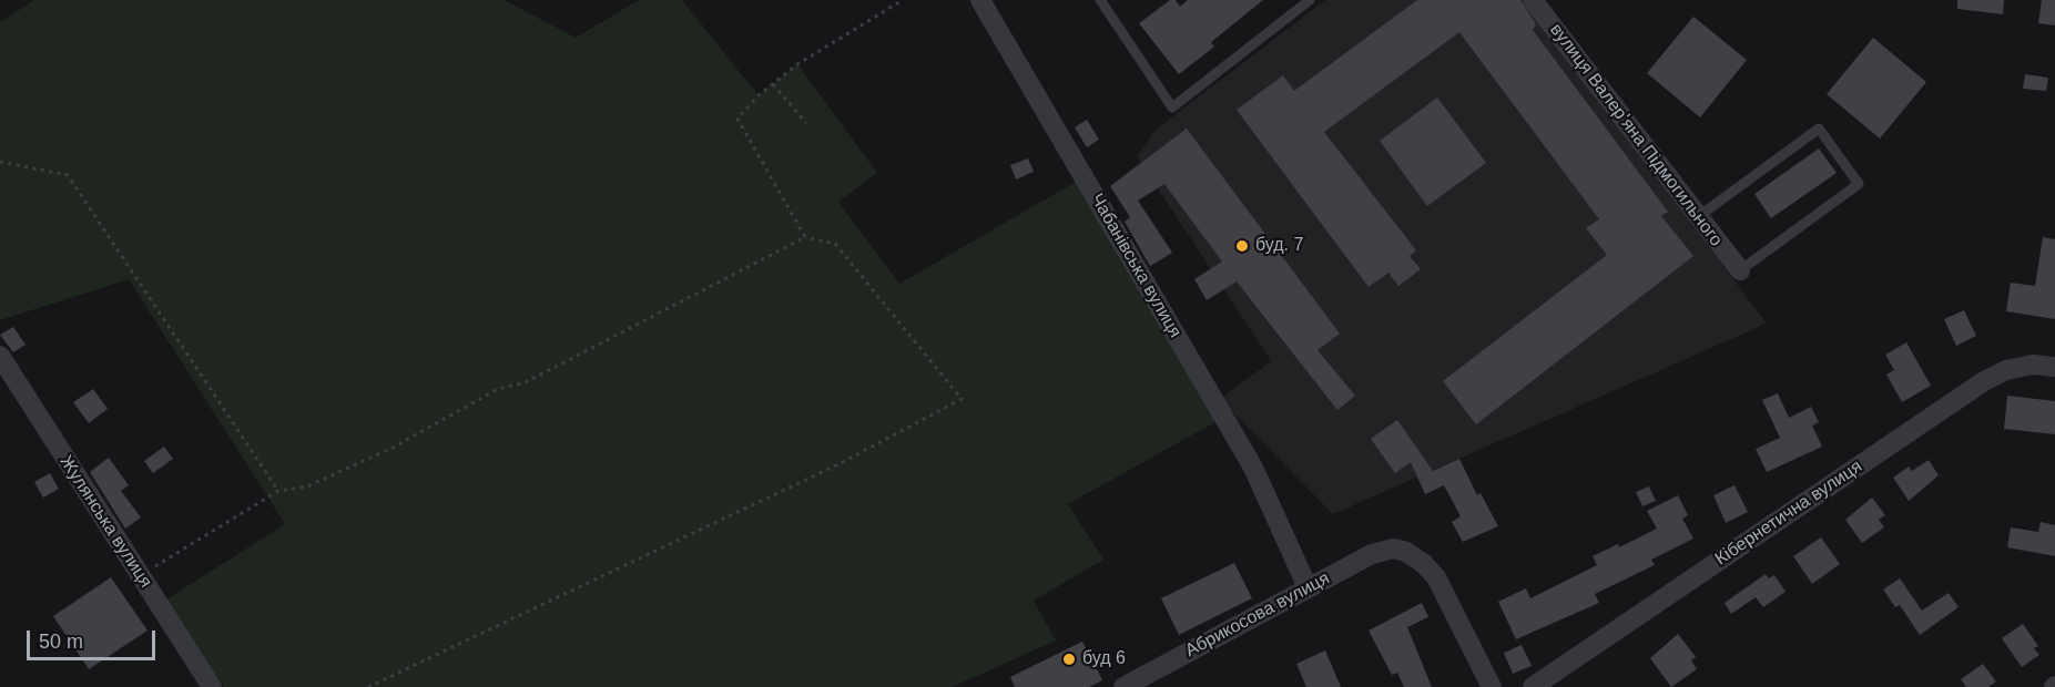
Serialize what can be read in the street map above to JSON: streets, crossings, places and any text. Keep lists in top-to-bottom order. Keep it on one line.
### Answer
{"streets":{"street":["вулиця Валерʼяна Підмогильного","Чабанівська вулиця","Кібернетична вулиця","Жулянська вулиця","Абрикосова вулиця"]},"crossings":[["Чабанівська вулиця","Абрикосова вулиця"]],"places":["буд. 7","буд 6"],"scale_bar":"50 m"}
